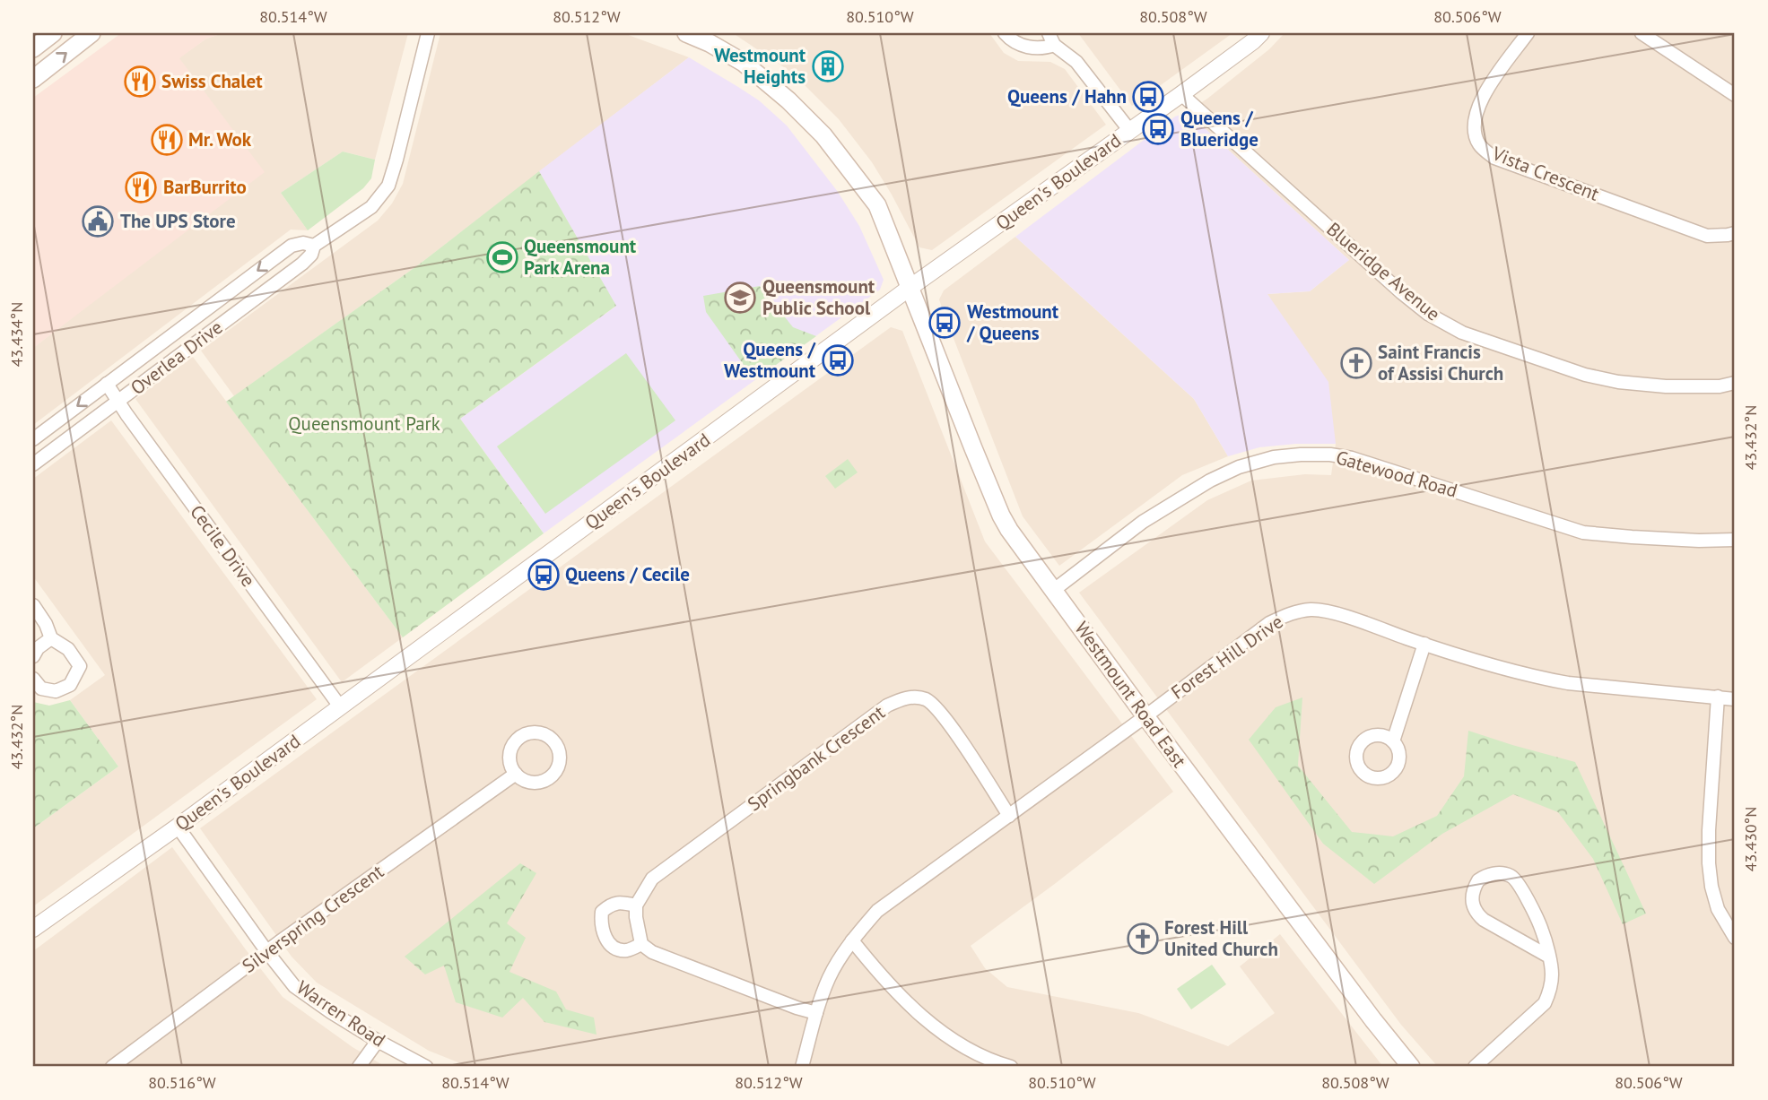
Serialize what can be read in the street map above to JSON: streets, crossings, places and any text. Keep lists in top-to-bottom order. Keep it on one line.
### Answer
{"streets":{"main road":["Westmount Road East"],"street":["Vista Crescent","Queen's Boulevard","Blueridge Avenue","Overlea Drive","Gatewood Road","Cecile Drive","Forest Hill Drive","Springbank Crescent","Silverspring Crescent","Warren Road"]},"crossings":[["Queen's Boulevard","Blueridge Avenue"],["Queen's Boulevard","Cecile Drive"],["Queen's Boulevard","Westmount Road East"],["Queen's Boulevard","Warren Road"],["Overlea Drive","Cecile Drive"],["Gatewood Road","Westmount Road East"],["Forest Hill Drive","Westmount Road East"],["Forest Hill Drive","Springbank Crescent"],["Silverspring Crescent","Warren Road"]],"parks":["Queensmount Park"],"places":{"building":["Westmount Heights"],"restaurant":["Swiss Chalet","Mr. Wok","BarBurrito"],"bus stop":["Queens / Hahn","Queens / Blueridge","Westmount / Queens","Queens / Westmount","Queens / Cecile"],"public building":["The UPS Store"],"sports":["Queensmount Park Arena"],"school or university":["Queensmount Public School"],"church":["Saint Francis of Assisi Church","Forest Hill United Church"]},"coordinates":["80.514°W","80.512°W","80.510°W","80.508°W","80.506°W","43.434°N","43.432°N","43.430°N","80.516°W"]}
